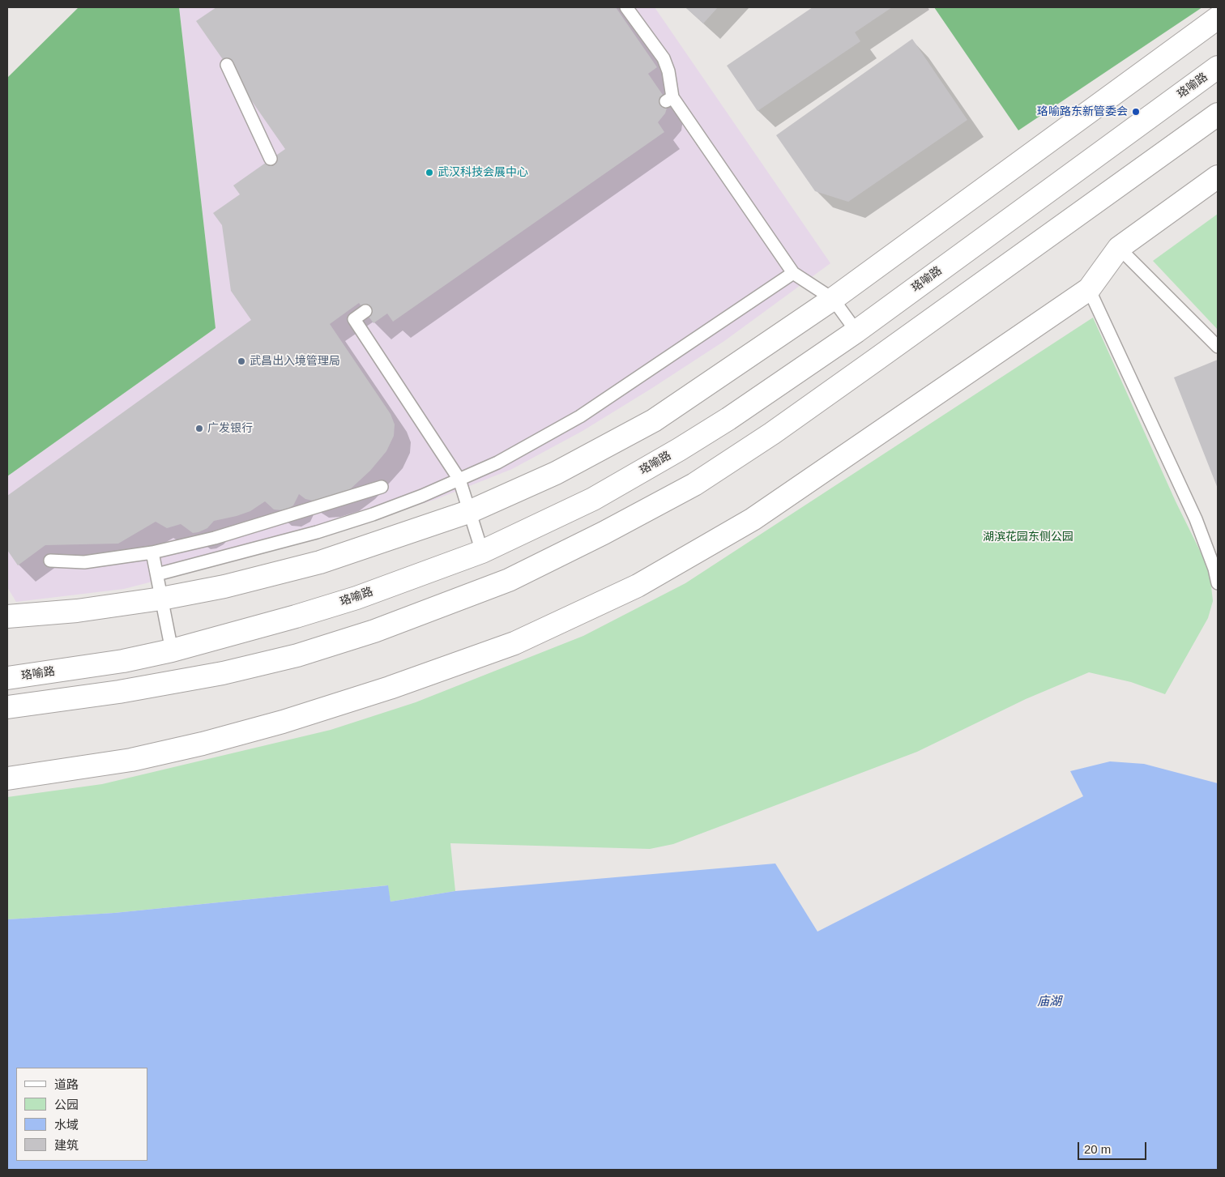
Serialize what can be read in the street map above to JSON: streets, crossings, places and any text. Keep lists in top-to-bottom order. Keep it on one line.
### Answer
{"streets":{"main road":["珞喻路"]},"water":["庙湖"],"parks":["湖滨花园东侧公园"],"places":["珞喻路东新管委会","武汉科技会展中心","武昌出入境管理局","广发银行"],"legend":["道路","公园","水域","建筑"],"scale_bar":"20 m"}
